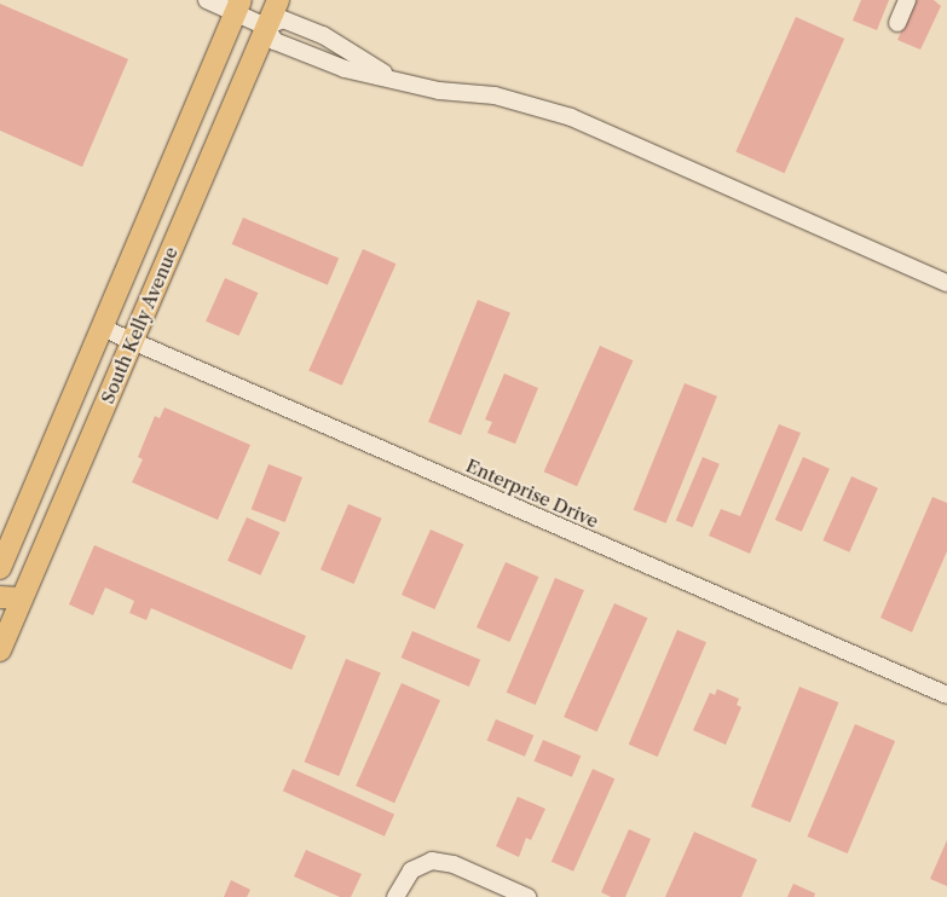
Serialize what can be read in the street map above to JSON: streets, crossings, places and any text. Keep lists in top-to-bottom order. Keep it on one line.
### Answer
{"streets":{"main road":["South Kelly Avenue"],"street":["Enterprise Drive"]},"crossings":[["South Kelly Avenue","Enterprise Drive"]]}
